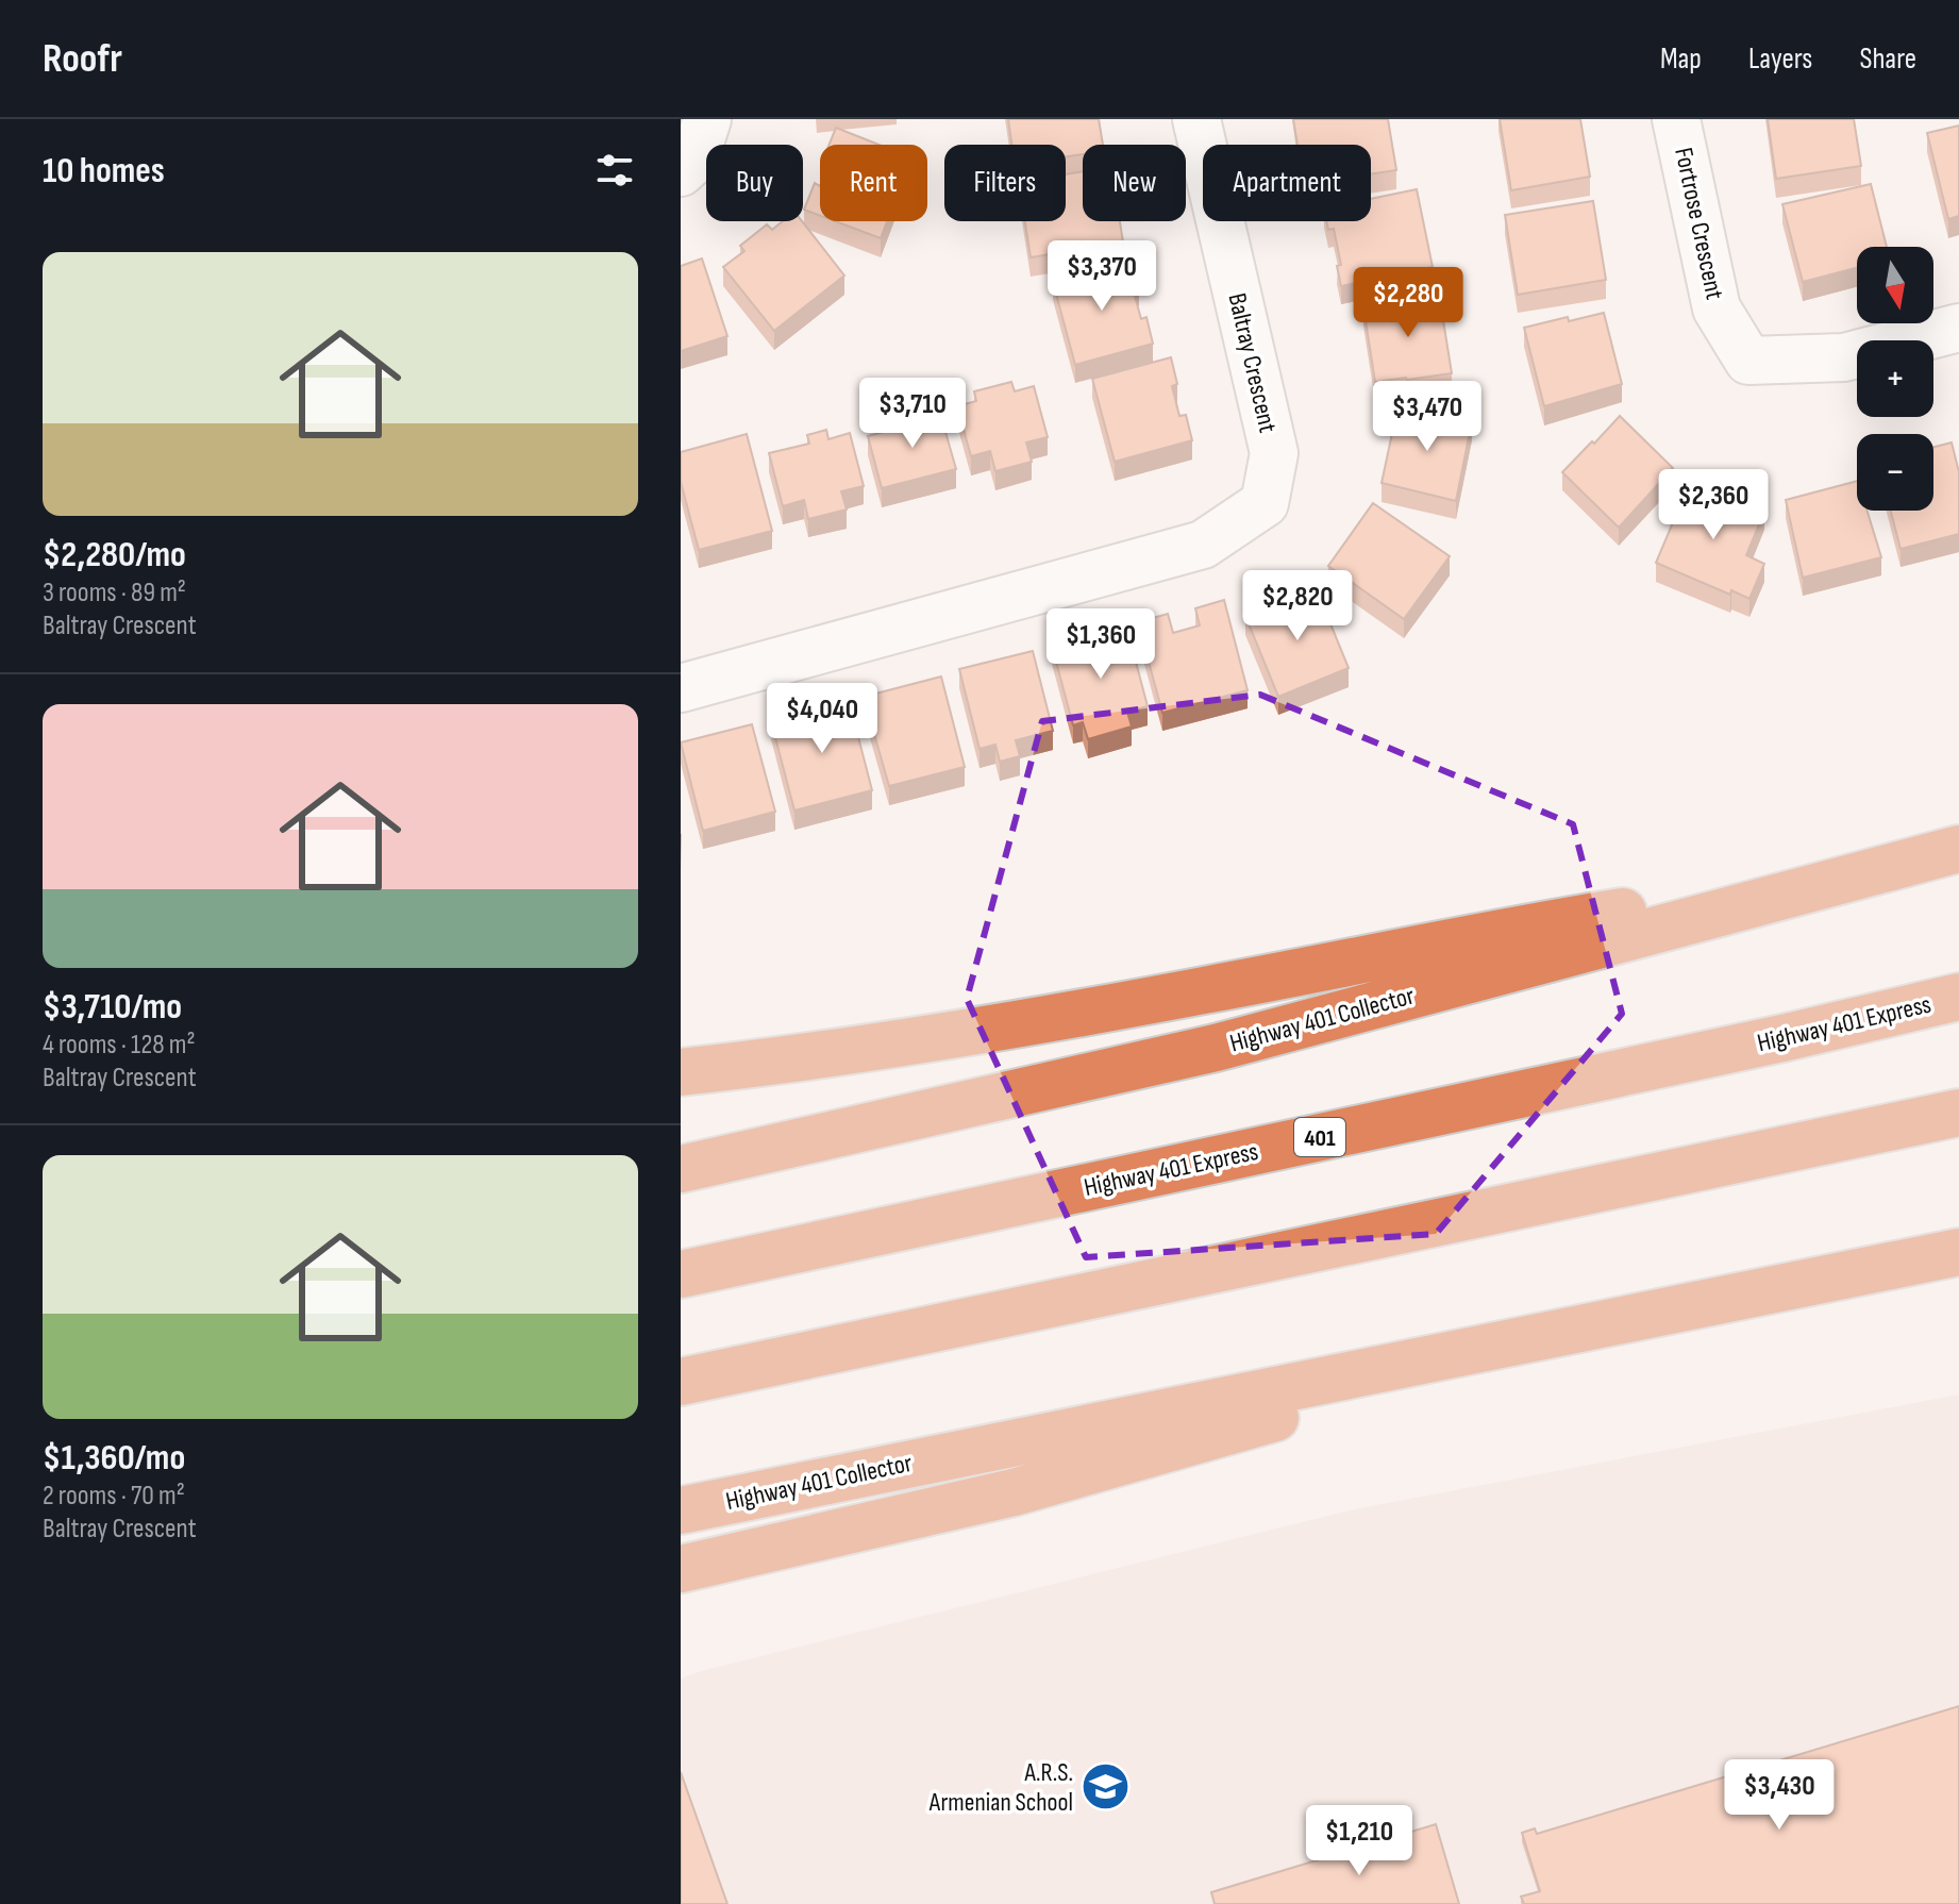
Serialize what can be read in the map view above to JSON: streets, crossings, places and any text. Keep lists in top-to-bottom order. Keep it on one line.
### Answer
{"streets":{"highway":["Highway 401 Collector","Highway 401 Express","401"],"street":["Fortrose Crescent","Baltray Crescent"]},"places":{"school or university":["A.R.S. Armenian School"]},"north":"bottom","page":{"header":"Roofr","nav":["Map","Layers","Share"],"heading":"10 homes","chip":["Buy","Rent","Filters","New","Apartment"],"list":[{"name":"$2,280/mo","note":"3 rooms · 89 m² · Baltray Crescent"},{"name":"$3,710/mo","note":"4 rooms · 128 m² · Baltray Crescent"},{"name":"$1,360/mo","note":"2 rooms · 70 m² · Baltray Crescent"}],"price":["$3,370","$2,280","$3,710","$3,470","$2,360","$2,820","$1,360","$4,040","$3,430","$1,210"],"map_buttons":["+","−"]}}
